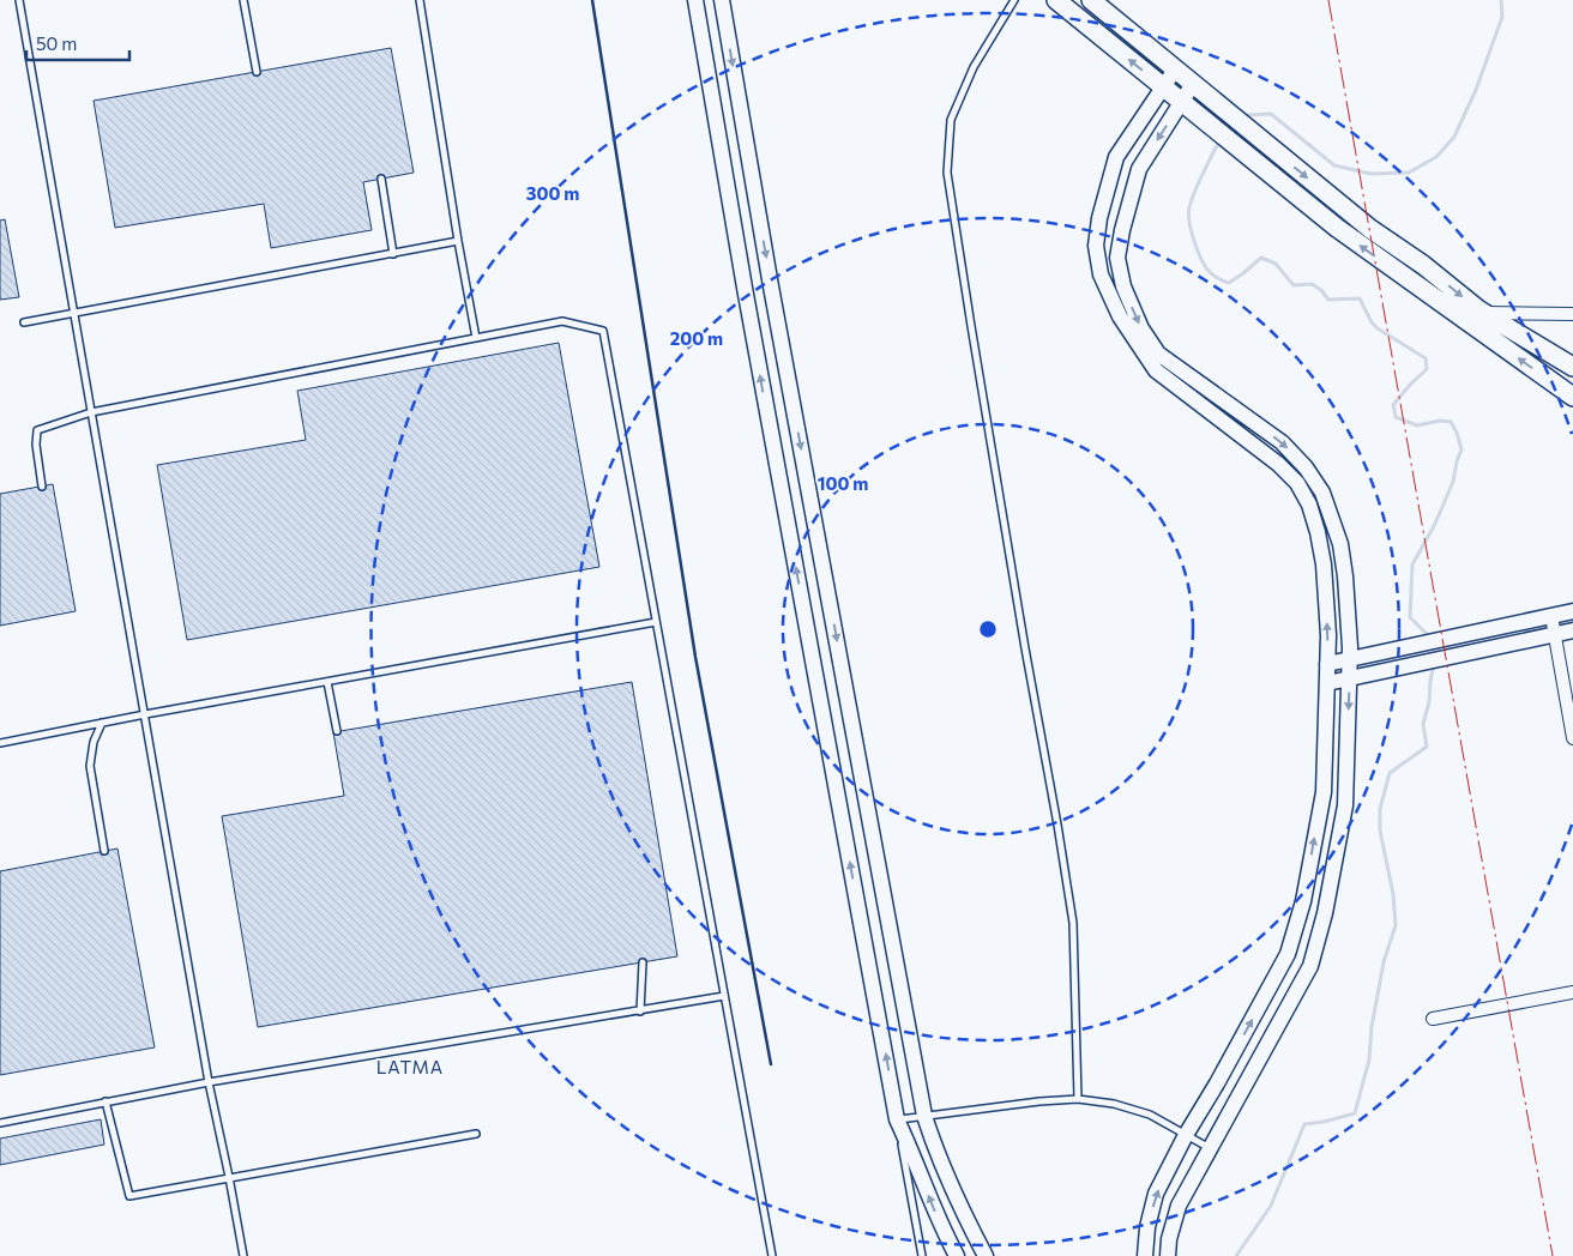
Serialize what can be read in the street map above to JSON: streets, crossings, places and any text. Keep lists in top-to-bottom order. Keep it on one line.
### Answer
{"districts":["LATMA"],"scale_bar":"50 m","rings":["300 m","200 m","100 m"]}
